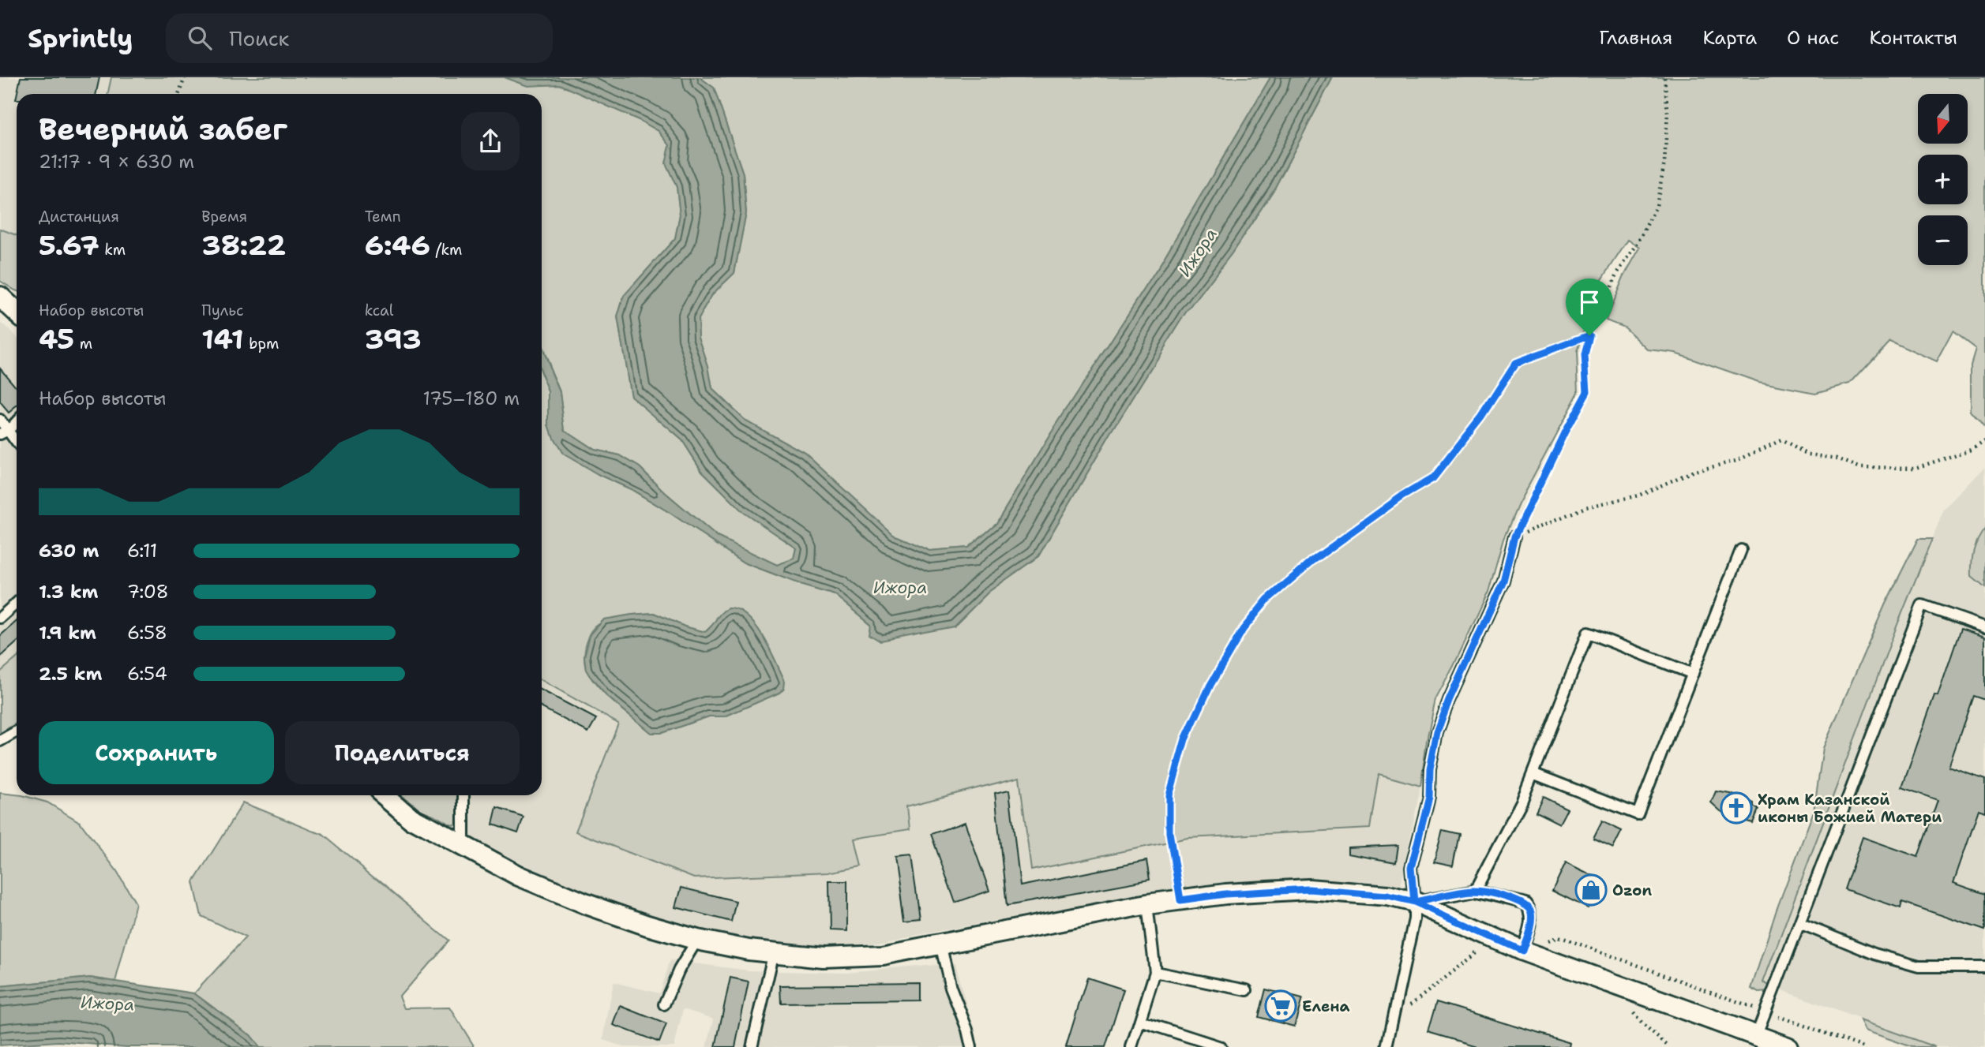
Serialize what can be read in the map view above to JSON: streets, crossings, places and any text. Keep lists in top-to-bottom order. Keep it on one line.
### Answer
{"water":["Ижора"],"places":{"church":["Храм Казанской иконы Божией Матери"],"shop":["Ozon"],"supermarket":["Елена"]},"north":"bottom","page":{"header":"Sprintly","search":"Поиск","nav":["Главная","Карта","О нас","Контакты"],"map_buttons":["+","−"],"heading":["Вечерний забег","21:17 · 9 × 630 m"],"stats":[["Дистанция","5.67 km"],["Время","38:22"],["Темп","6:46 /km"],["Набор высоты","45 m"],["Пульс","141 bpm"],["kcal","393"]],"chart":["Набор высоты","175–180 m"],"list":[{"name":"630 m","note":"6:11"},{"name":"1.3 km","note":"7:08"},{"name":"1.9 km","note":"6:58"},{"name":"2.5 km","note":"6:54"}],"buttons":["Сохранить","Поделиться"]}}
